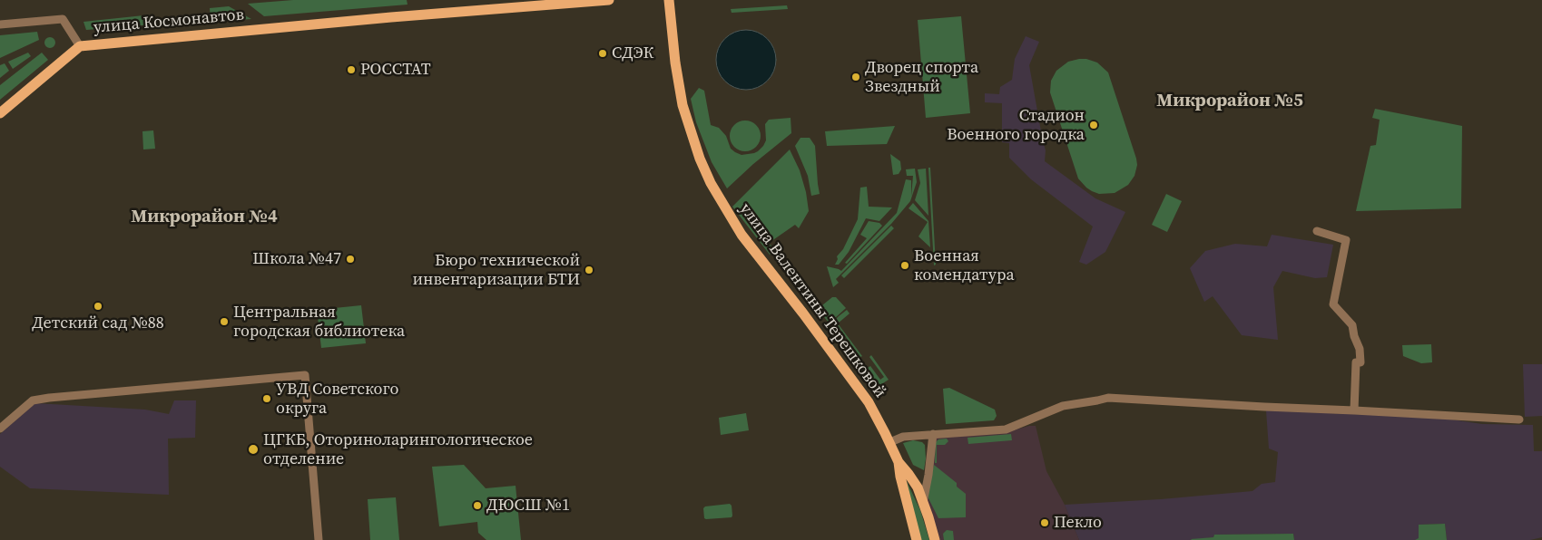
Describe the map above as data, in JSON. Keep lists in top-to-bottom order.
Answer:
{
  "streets": {
    "main road": ["улица Космонавтов", "улица Валентины Терешковой"]
  },
  "districts": ["Микрорайон №5", "Микрорайон №4"],
  "places": [
    "СДЭК",
    "РОССТАТ",
    "Дворец спорта Звездный",
    "Стадион Военного городка",
    "Школа №47",
    "Военная комендатура",
    "Бюро технической инвентаризации БТИ",
    "Детский сад №88",
    "Центральная городская библиотека",
    "УВД Советского округа",
    "ЦГКБ, Оториноларингологическое отделение",
    "ДЮСШ №1",
    "Пекло"
  ]
}
